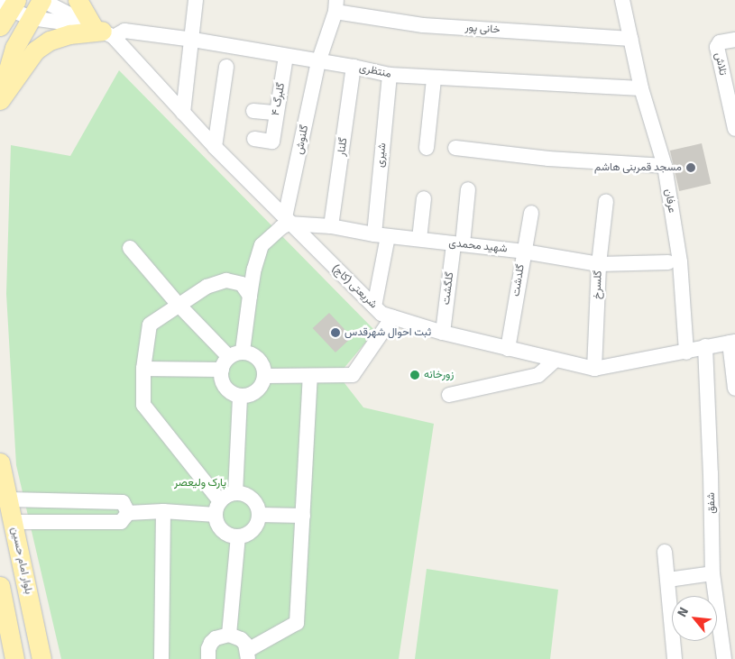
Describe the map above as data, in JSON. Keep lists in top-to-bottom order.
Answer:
{
  "streets": {
    "main road": ["بلوار امام حسین"],
    "street": [
      "خانی پور",
      "تلاش",
      "منتظری",
      "گلبرگ ۴",
      "گلنوش",
      "گلنار",
      "شیری",
      "عرفان",
      "شهید محمدی",
      "گلدشت",
      "گلسرخ",
      "شریعتی (کاج)",
      "گلگشت",
      "شفق"
    ]
  },
  "crossings": [
    ["خانی پور", "گلنوش"],
    ["خانی پور", "عرفان"],
    ["منتظری", "گلبرگ ۴"],
    ["منتظری", "گلنوش"],
    ["منتظری", "گلنار"],
    ["منتظری", "شیری"],
    ["منتظری", "عرفان"],
    ["منتظری", "شریعتی (کاج)"],
    ["گلنوش", "شهید محمدی"],
    ["گلنوش", "شریعتی (کاج)"],
    ["گلنار", "شهید محمدی"],
    ["شیری", "شهید محمدی"],
    ["شیری", "شریعتی (کاج)"],
    ["عرفان", "شریعتی (کاج)"],
    ["شهید محمدی", "گلدشت"],
    ["شهید محمدی", "گلسرخ"],
    ["شهید محمدی", "شریعتی (کاج)"],
    ["شهید محمدی", "گلگشت"],
    ["گلدشت", "شریعتی (کاج)"],
    ["گلسرخ", "شریعتی (کاج)"],
    ["شریعتی (کاج)", "گلگشت"],
    ["شریعتی (کاج)", "شفق"]
  ],
  "parks": ["پارک ولیعصر"],
  "places": ["مسجد قمربنی هاشم", "ثبت احوال شهرقدس", "زورخانه"],
  "north": "top left"
}
